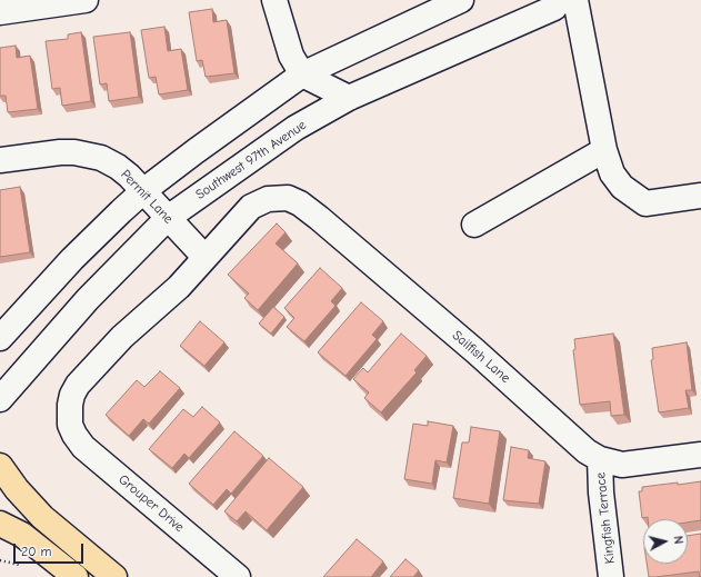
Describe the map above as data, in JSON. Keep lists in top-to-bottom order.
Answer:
{
  "streets": {
    "street": [
      "Southwest 97th Avenue",
      "Permit Lane",
      "Sailfish Lane",
      "Grouper Drive",
      "Kingfish Terrace"
    ]
  },
  "crossings": [
    ["Southwest 97th Avenue", "Permit Lane"],
    ["Permit Lane", "Sailfish Lane"],
    ["Permit Lane", "Grouper Drive"],
    ["Sailfish Lane", "Grouper Drive"],
    ["Sailfish Lane", "Kingfish Terrace"]
  ],
  "scale_bar": "20 m",
  "north": "right"
}
